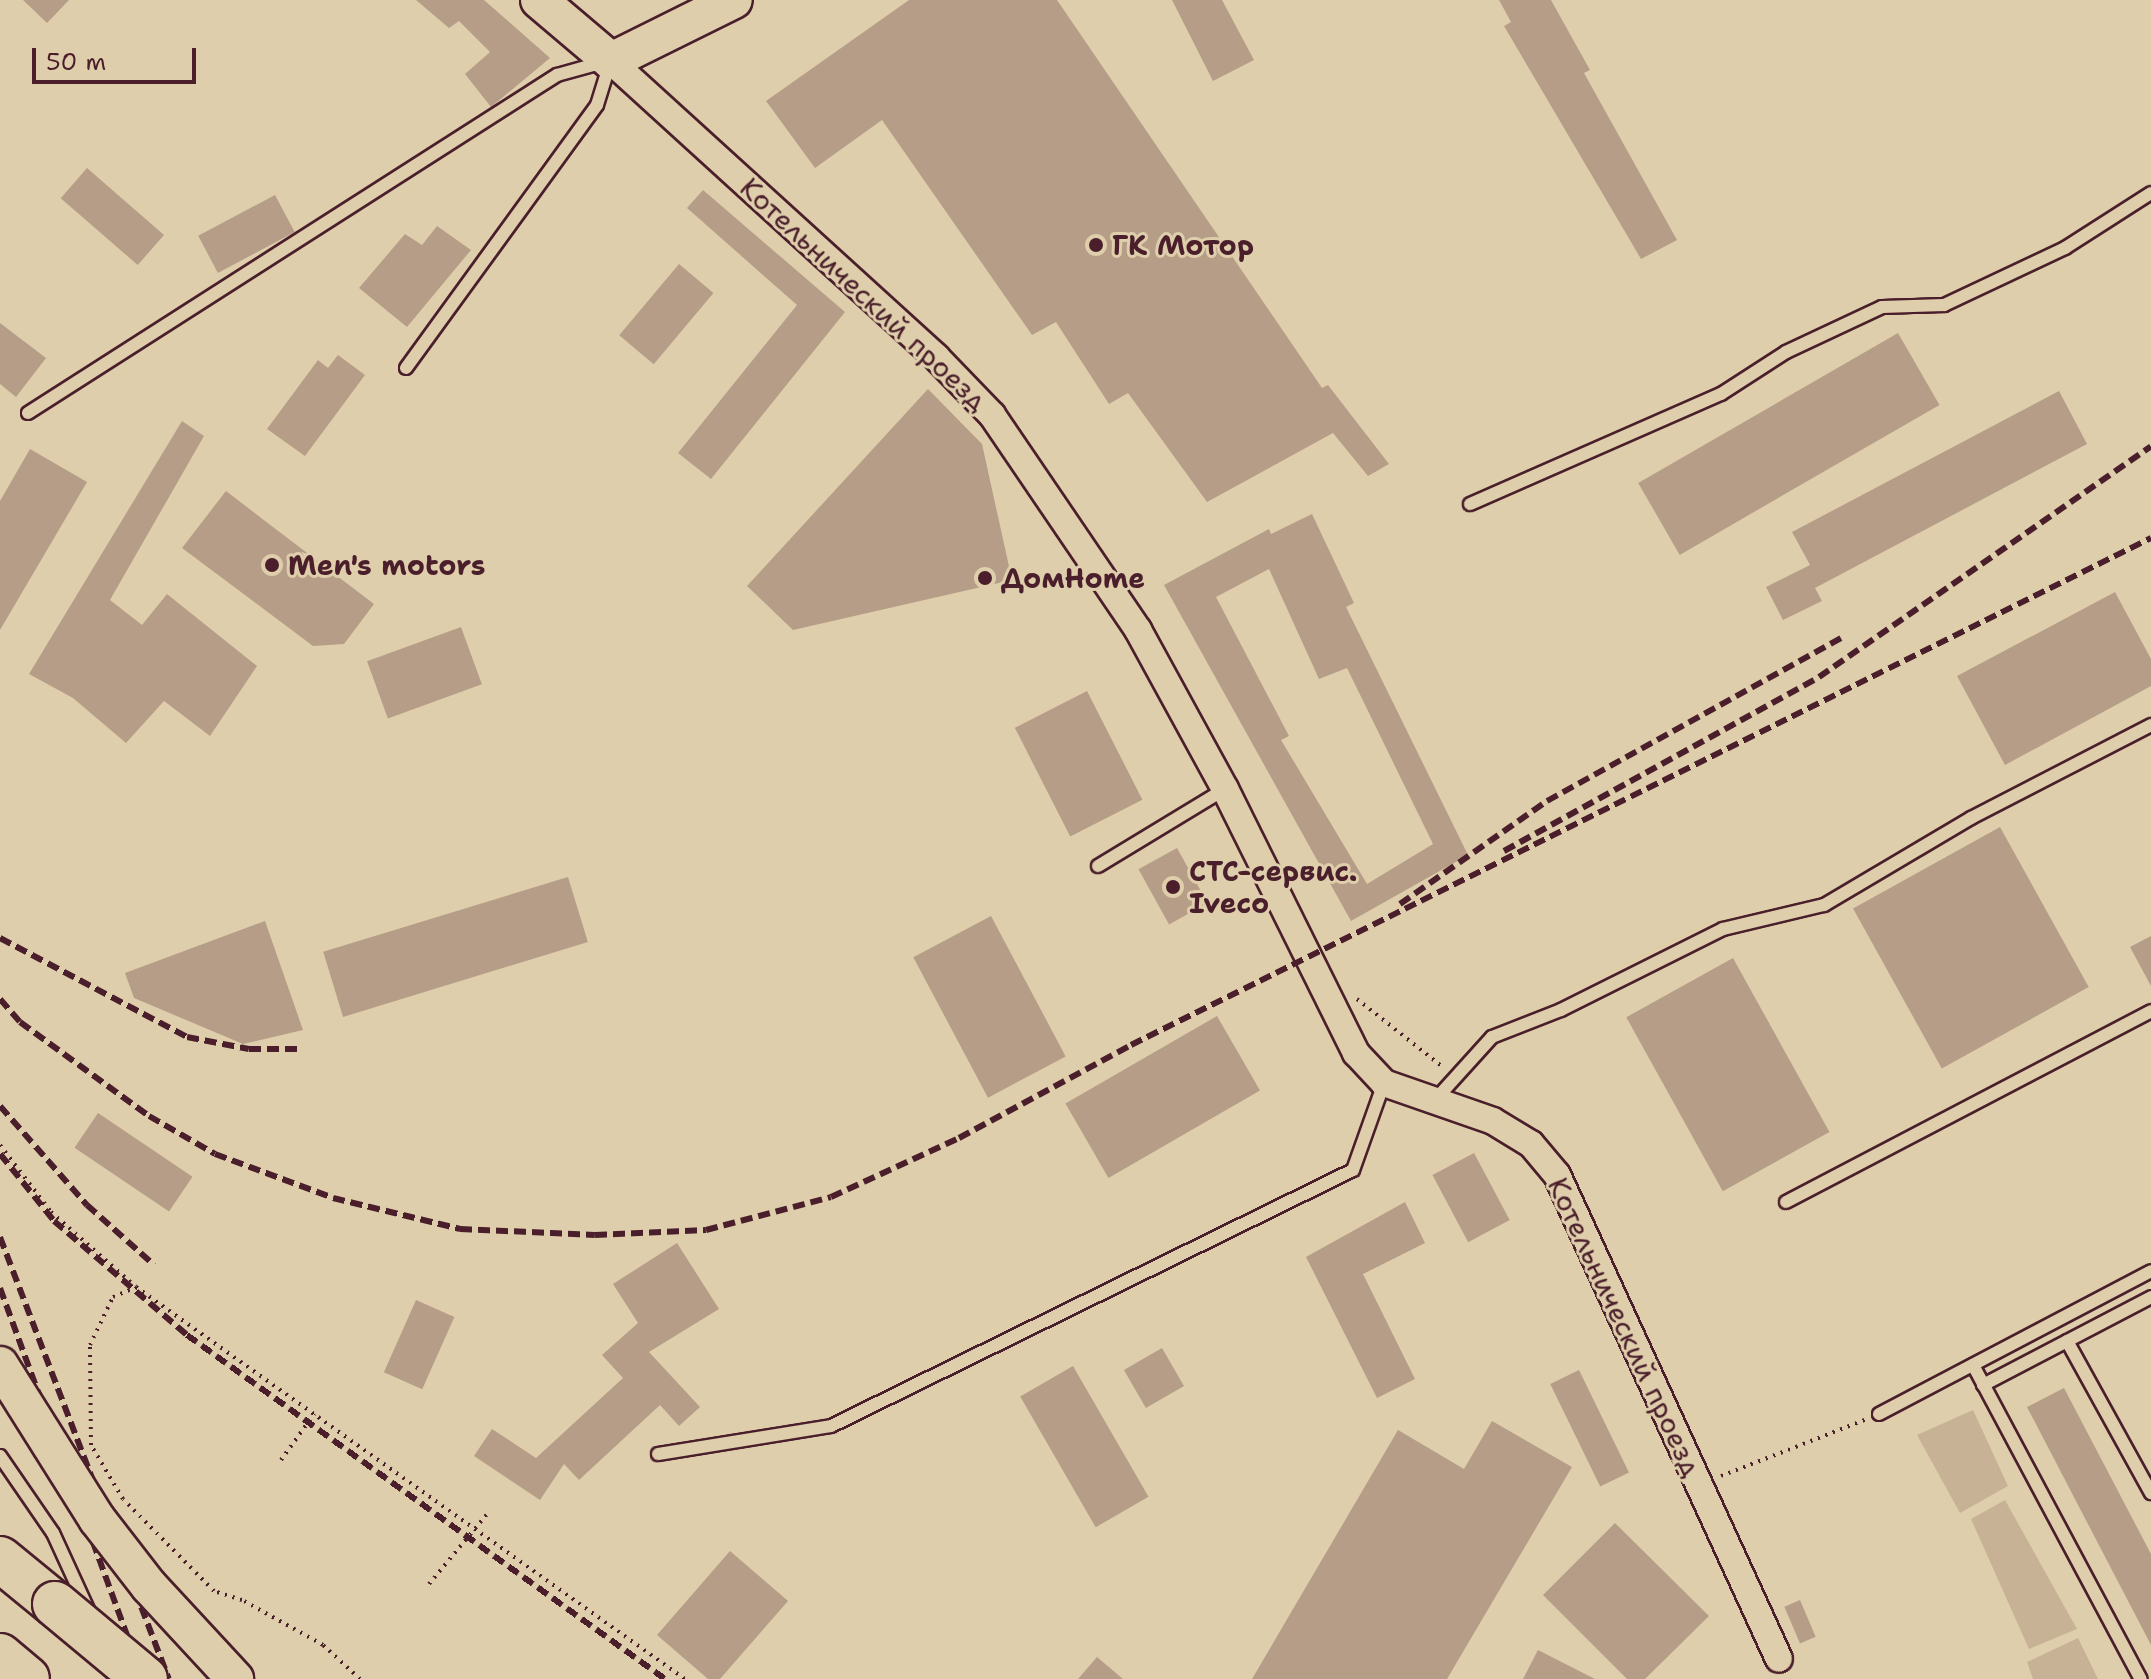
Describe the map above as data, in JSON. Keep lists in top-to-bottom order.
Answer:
{
  "streets": {
    "main road": ["Котельнический проезд"]
  },
  "places": [
    "ГК Мотор",
    "Men's motors",
    "ДомHome",
    "СТС-сервис. Iveco"
  ],
  "scale_bar": "50 m"
}
